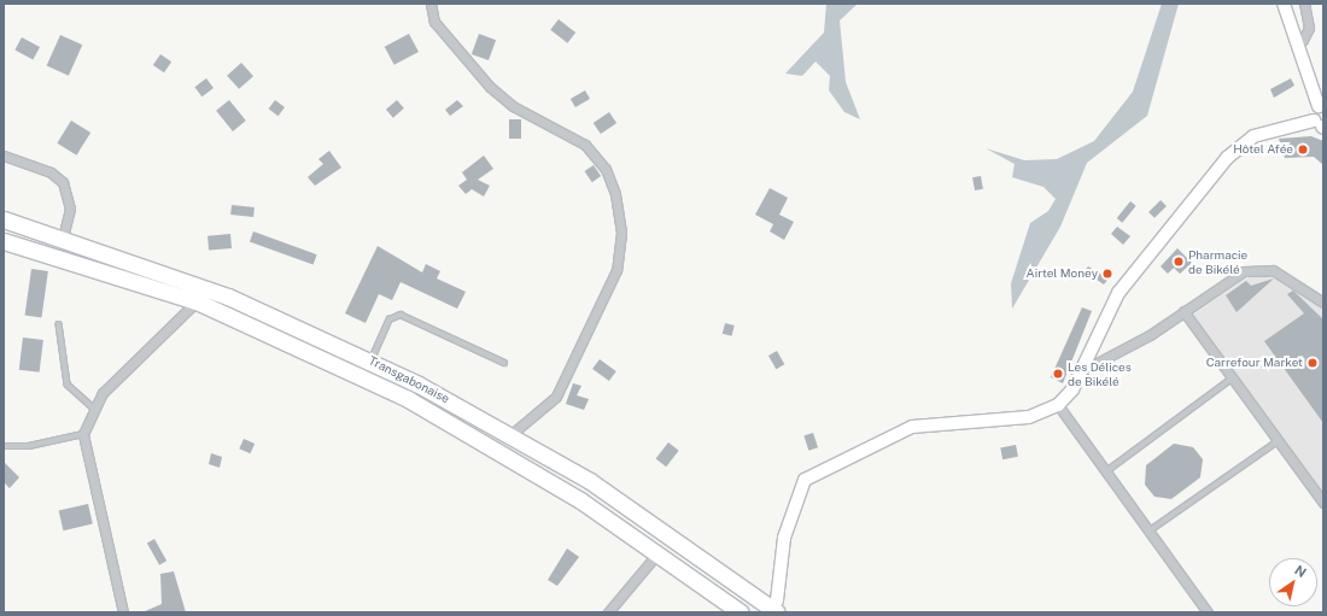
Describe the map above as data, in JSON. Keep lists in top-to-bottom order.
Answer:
{
  "streets": {
    "highway": ["Transgabonaise"]
  },
  "places": [
    "Hôtel Afée",
    "Pharmacie de Bikélé",
    "Airtel Money",
    "Carrefour Market",
    "Les Délices de Bikélé"
  ],
  "north": "top right"
}
